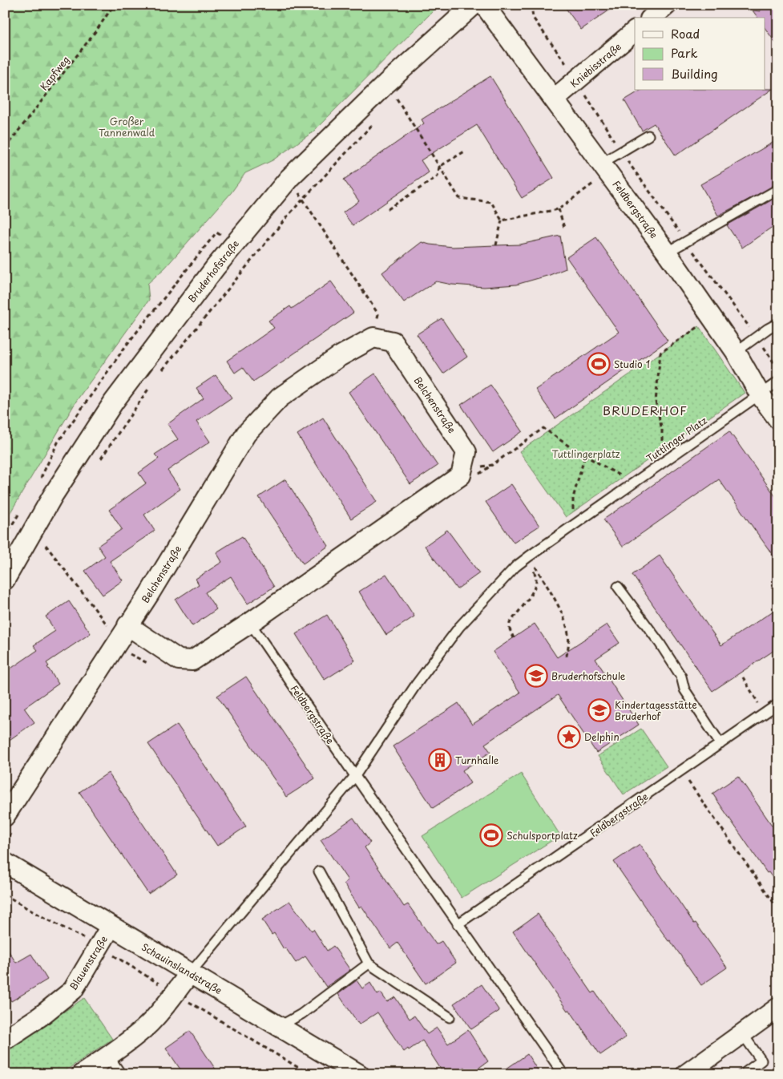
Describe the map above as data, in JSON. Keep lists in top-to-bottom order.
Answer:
{
  "streets": {
    "street": [
      "Kniebisstraße",
      "Feldbergstraße",
      "Bruderhofstraße",
      "Belchenstraße",
      "Blauenstraße",
      "Schauinslandstraße"
    ],
    "lane": ["Tuttlinger Platz"],
    "path": ["Kapfweg"]
  },
  "crossings": [
    ["Kniebisstraße", "Feldbergstraße"],
    ["Feldbergstraße", "Tuttlinger Platz"],
    ["Tuttlinger Platz", "Schauinslandstraße"],
    ["Blauenstraße", "Schauinslandstraße"]
  ],
  "districts": ["BRUDERHOF"],
  "parks": ["Großer Tannenwald", "Tuttlingerplatz"],
  "places": {
    "sports": ["Studio 1", "Schulsportplatz"],
    "school or university": ["Bruderhofschule", "Kindertagesstätte Bruderhof"],
    "place": ["Delphin"],
    "building": ["Turnhalle"]
  },
  "legend": ["Road", "Park", "Building"]
}
